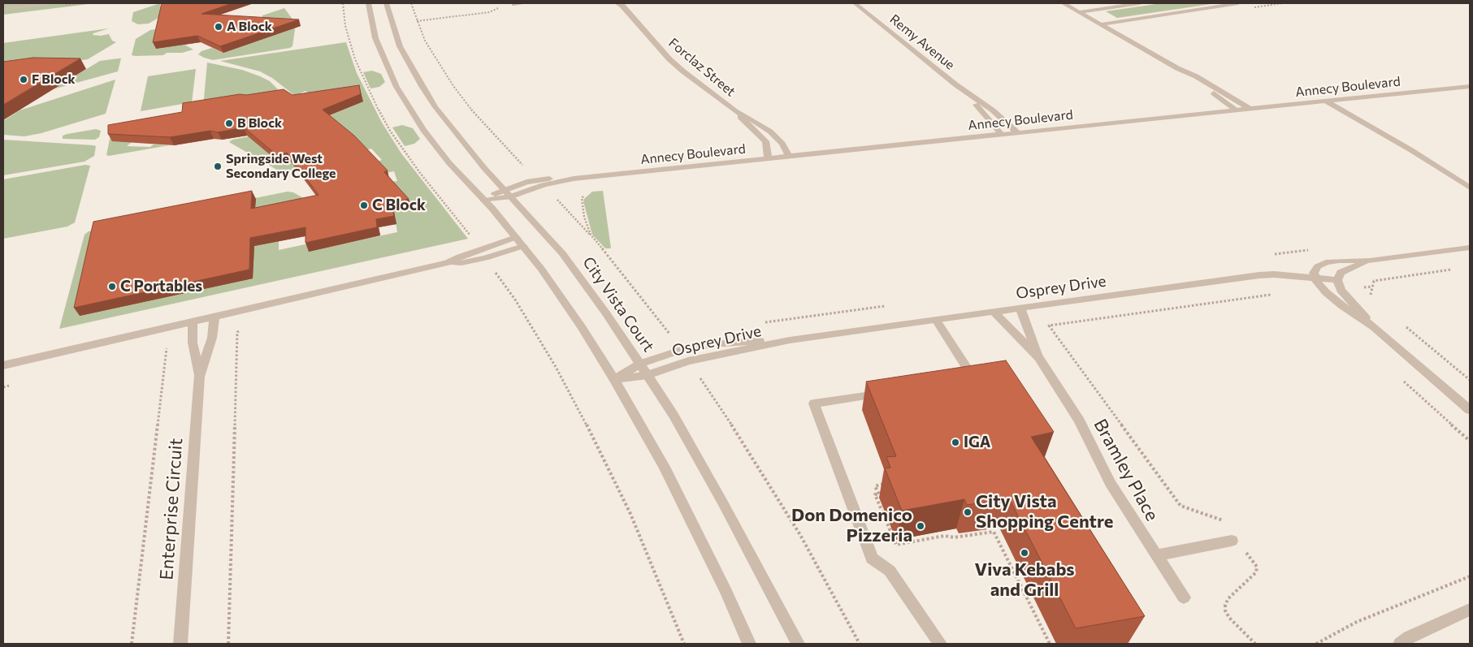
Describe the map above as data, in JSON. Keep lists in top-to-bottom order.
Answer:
{
  "streets": {
    "street": [
      "Remy Avenue",
      "Forclaz Street",
      "Annecy Boulevard",
      "Osprey Drive",
      "City Vista Court",
      "Bramley Place",
      "Enterprise Circuit"
    ]
  },
  "crossings": [
    ["Remy Avenue", "Annecy Boulevard"],
    ["Forclaz Street", "Annecy Boulevard"],
    ["Annecy Boulevard", "City Vista Court"],
    ["Osprey Drive", "City Vista Court"],
    ["Osprey Drive", "Bramley Place"]
  ],
  "places": [
    "A Block",
    "F Block",
    "B Block",
    "Springside West Secondary College",
    "C Block",
    "C Portables",
    "IGA",
    "City Vista Shopping Centre",
    "Don Domenico Pizzeria",
    "Viva Kebabs and Grill"
  ]
}
